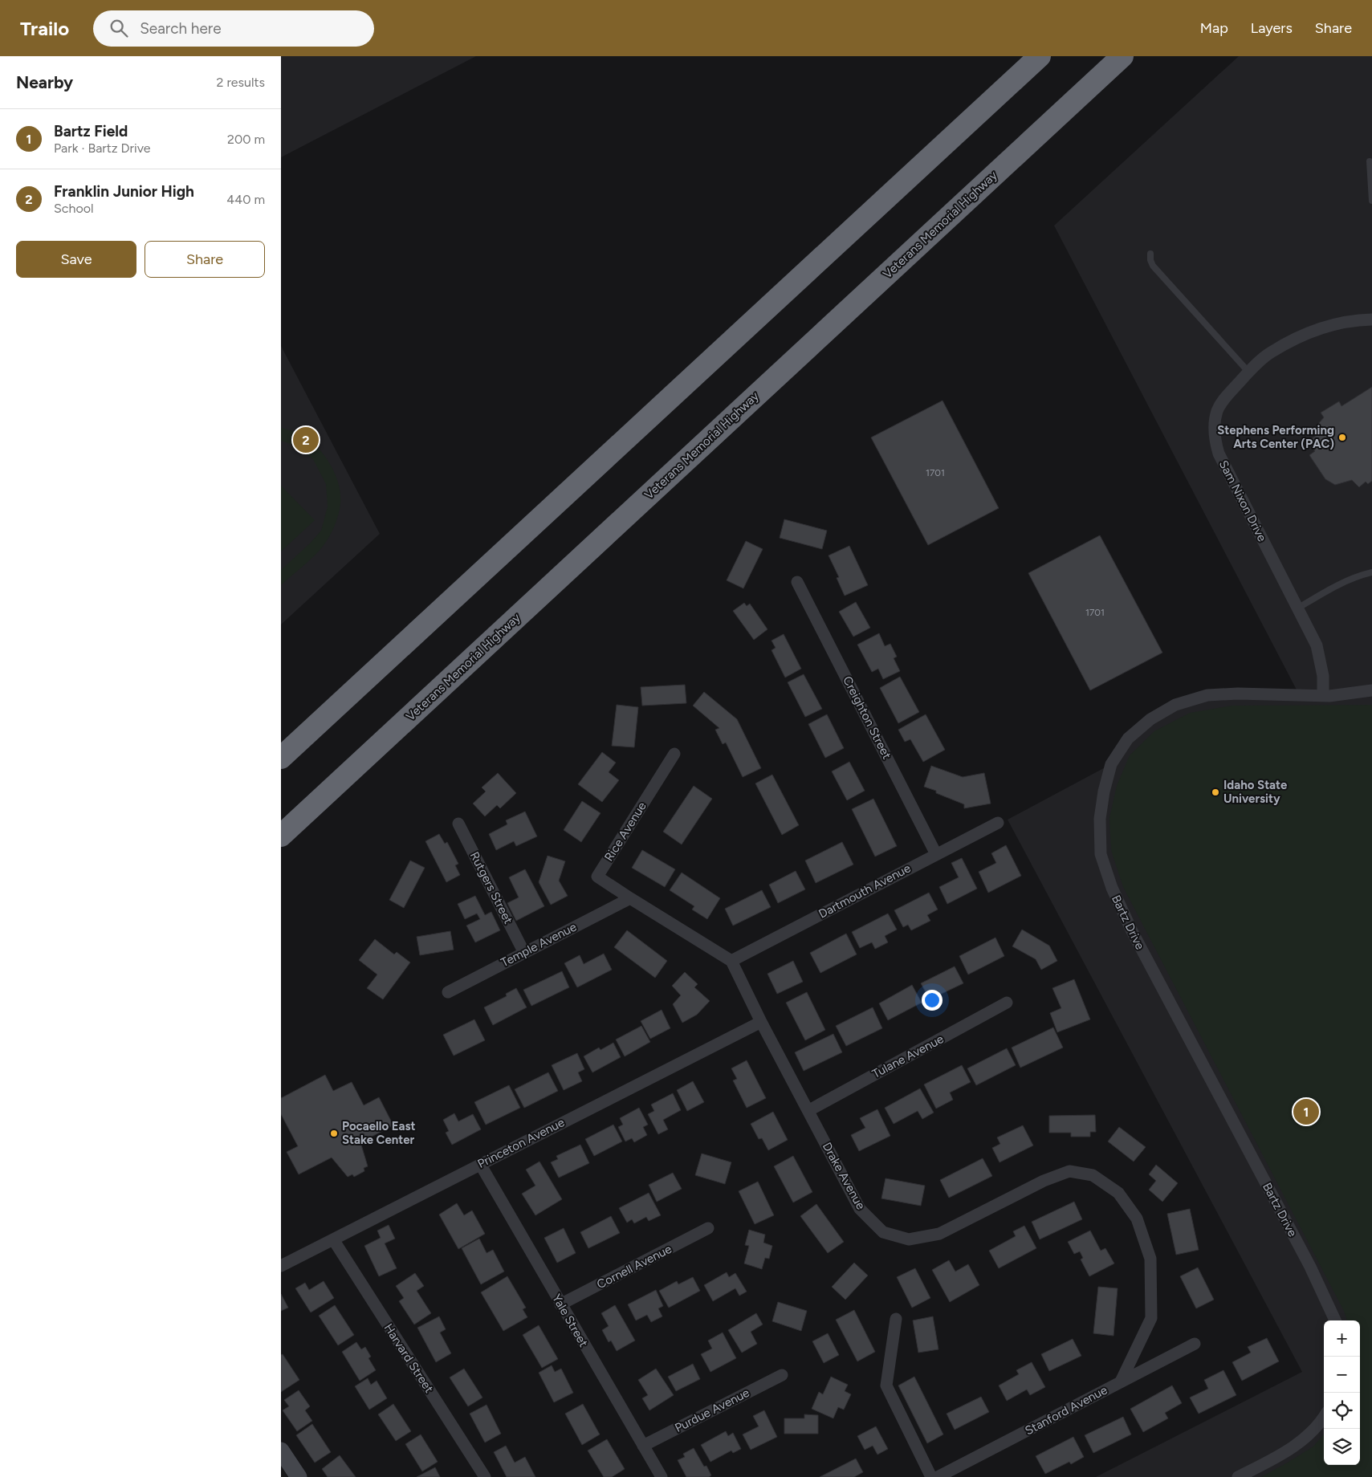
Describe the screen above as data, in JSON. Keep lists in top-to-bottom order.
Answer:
{
  "streets": {
    "highway": ["Veterans Memorial Highway"],
    "street": [
      "Sam Nixon Drive",
      "Creighton Street",
      "Rice Avenue",
      "Rutgers Street",
      "Dartmouth Avenue",
      "Bartz Drive",
      "Temple Avenue",
      "Tulane Avenue",
      "Princeton Avenue",
      "Drake Avenue",
      "Cornell Avenue",
      "Yale Street",
      "Harvard Street",
      "Purdue Avenue",
      "Stanford Avenue"
    ]
  },
  "crossings": [
    ["Sam Nixon Drive", "Bartz Drive"],
    ["Creighton Street", "Dartmouth Avenue"],
    ["Rice Avenue", "Temple Avenue"],
    ["Rutgers Street", "Temple Avenue"],
    ["Dartmouth Avenue", "Drake Avenue"],
    ["Tulane Avenue", "Drake Avenue"],
    ["Princeton Avenue", "Drake Avenue"],
    ["Princeton Avenue", "Yale Street"],
    ["Princeton Avenue", "Harvard Street"],
    ["Drake Avenue", "Stanford Avenue"],
    ["Cornell Avenue", "Yale Street"],
    ["Yale Street", "Purdue Avenue"]
  ],
  "places": ["Stephens Performing Arts Center (PAC)", "Idaho State University", "Pocaello East Stake Center"],
  "house_numbers": ["1701", "1701"],
  "page": {
    "header": "Trailo",
    "search": "Search here",
    "nav": ["Map", "Layers", "Share"],
    "heading": ["Nearby", "2 results"],
    "list": [
      {
        "mark": "1",
        "name": "Bartz Field",
        "note": "Park · Bartz Drive",
        "value": "200 m"
      },
      {
        "mark": "2",
        "name": "Franklin Junior High",
        "note": "School",
        "value": "440 m"
      }
    ],
    "buttons": ["Save", "Share"],
    "pins": ["2", "1"],
    "map_buttons": ["+", "−"]
  }
}
